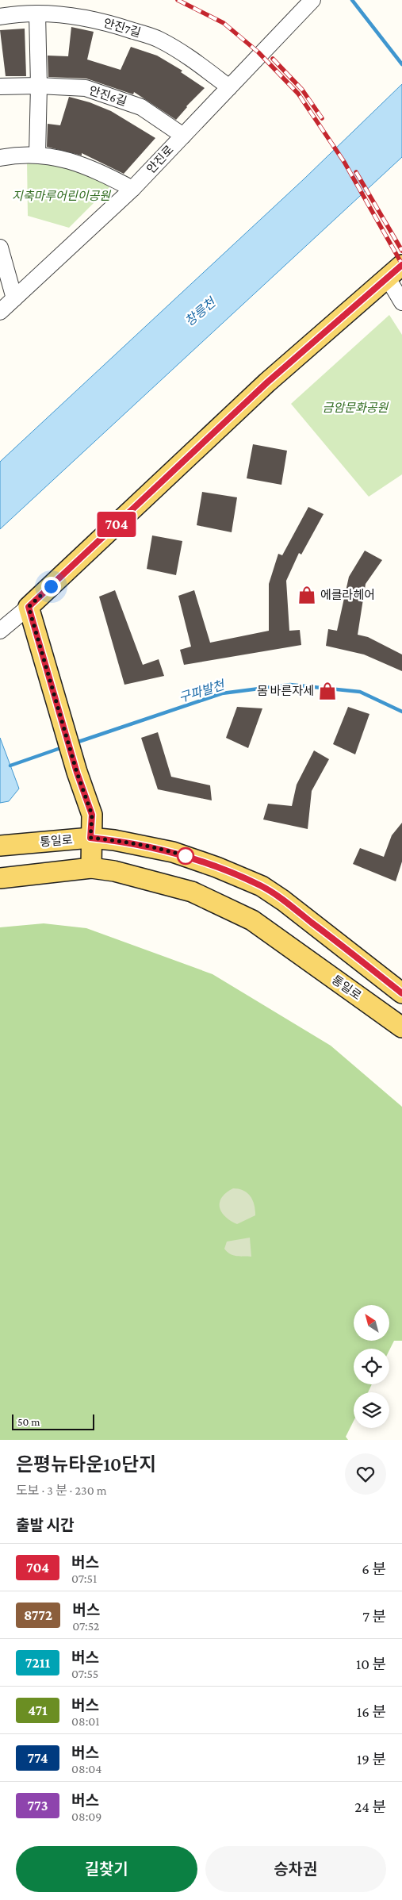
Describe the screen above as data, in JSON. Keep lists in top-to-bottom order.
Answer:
{
  "streets": {
    "main road": ["통일로"],
    "street": ["안진7길", "안진6길", "안진로"]
  },
  "crossings": [
    ["안진7길", "안진로"],
    ["안진6길", "안진로"]
  ],
  "water": ["창릉천", "구파발천"],
  "parks": ["지축마루어린이공원", "금암문화공원"],
  "places": {
    "shop": ["에클라헤어", "몸 바른자세"]
  },
  "lines": ["bus line 704"],
  "scale_bar": "50 m",
  "north": "top left",
  "page": {
    "on_map": "704",
    "scale": "50 m",
    "heading": [
      ["은평뉴타운10단지", "도보 · 3 분 · 230 m"],
      "출발 시간"
    ],
    "list": [
      {
        "mark": "704",
        "name": "버스",
        "note": "07:51",
        "value": "6 분"
      },
      {
        "mark": "8772",
        "name": "버스",
        "note": "07:52",
        "value": "7 분"
      },
      {
        "mark": "7211",
        "name": "버스",
        "note": "07:55",
        "value": "10 분"
      },
      {
        "mark": "471",
        "name": "버스",
        "note": "08:01",
        "value": "16 분"
      },
      {
        "mark": "774",
        "name": "버스",
        "note": "08:04",
        "value": "19 분"
      },
      {
        "mark": "773",
        "name": "버스",
        "note": "08:09",
        "value": "24 분"
      }
    ],
    "buttons": ["길찾기", "승차권"]
  }
}
